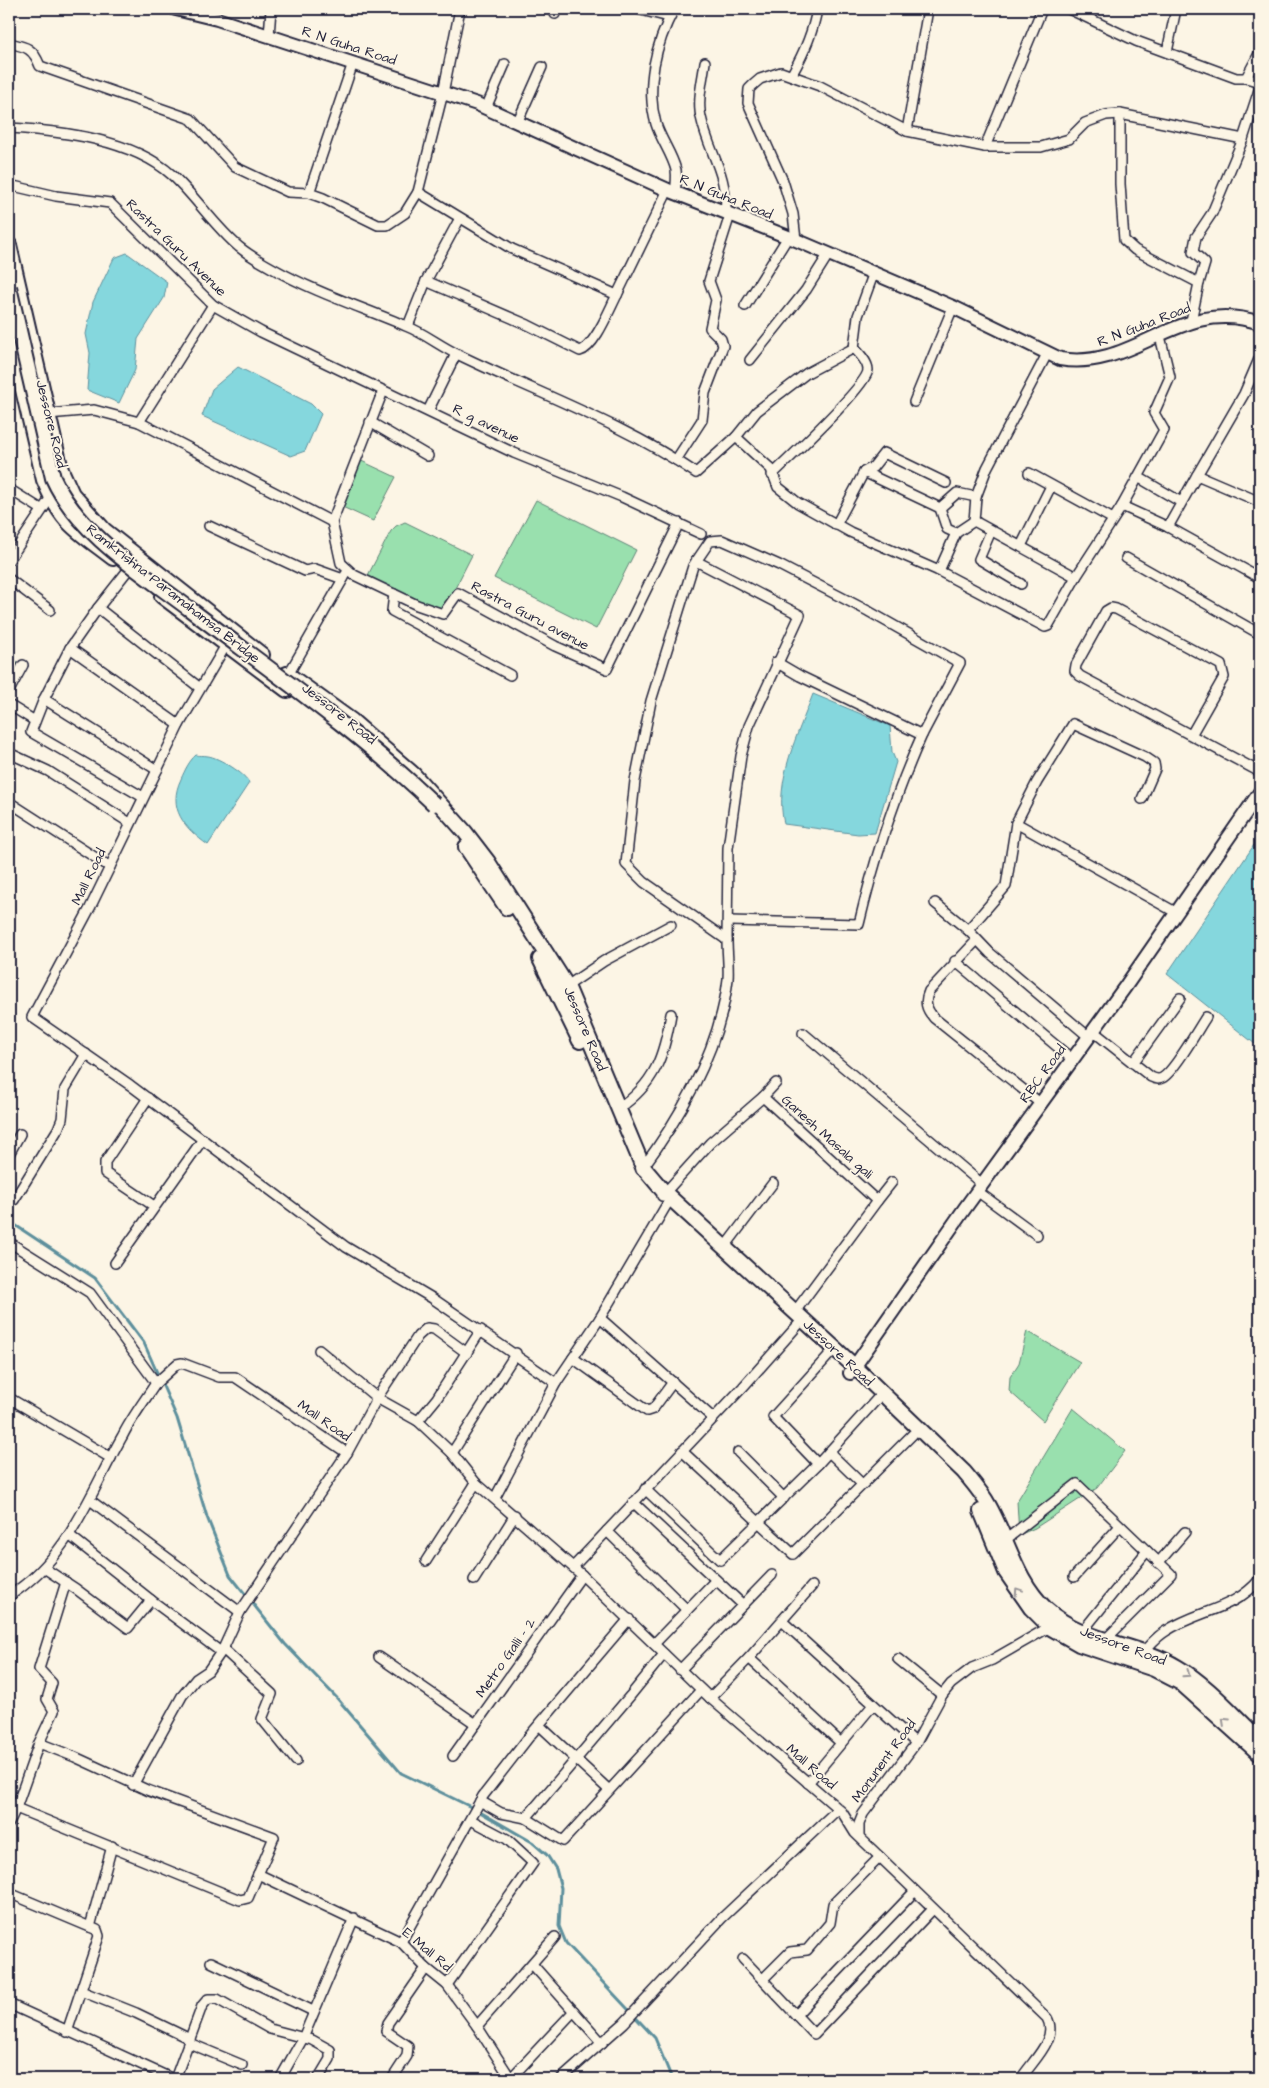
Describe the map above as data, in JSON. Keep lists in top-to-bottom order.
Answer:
{
  "streets": {
    "main road": ["Jessore Road", "Ramkrishna Paramahamsa Bridge"],
    "street": [
      "R N Guha Road",
      "Rastra Guru Avenue",
      "R g avenue",
      "Rastra Guru avenue",
      "Mall Road",
      "RBC Road",
      "Ganesh Masala gali",
      "Metro Galli - 2",
      "Monunent Road",
      "E Mall Rd"
    ]
  },
  "crossings": [
    ["Rastra Guru Avenue", "R g avenue"],
    ["Rastra Guru Avenue", "Rastra Guru avenue"],
    ["Jessore Road", "Ramkrishna Paramahamsa Bridge"],
    ["Jessore Road", "Mall Road"],
    ["Jessore Road", "RBC Road"],
    ["Jessore Road", "Ganesh Masala gali"],
    ["Jessore Road", "Monunent Road"],
    ["R g avenue", "Rastra Guru avenue"],
    ["Mall Road", "Metro Galli - 2"],
    ["Mall Road", "Monunent Road"]
  ]
}
